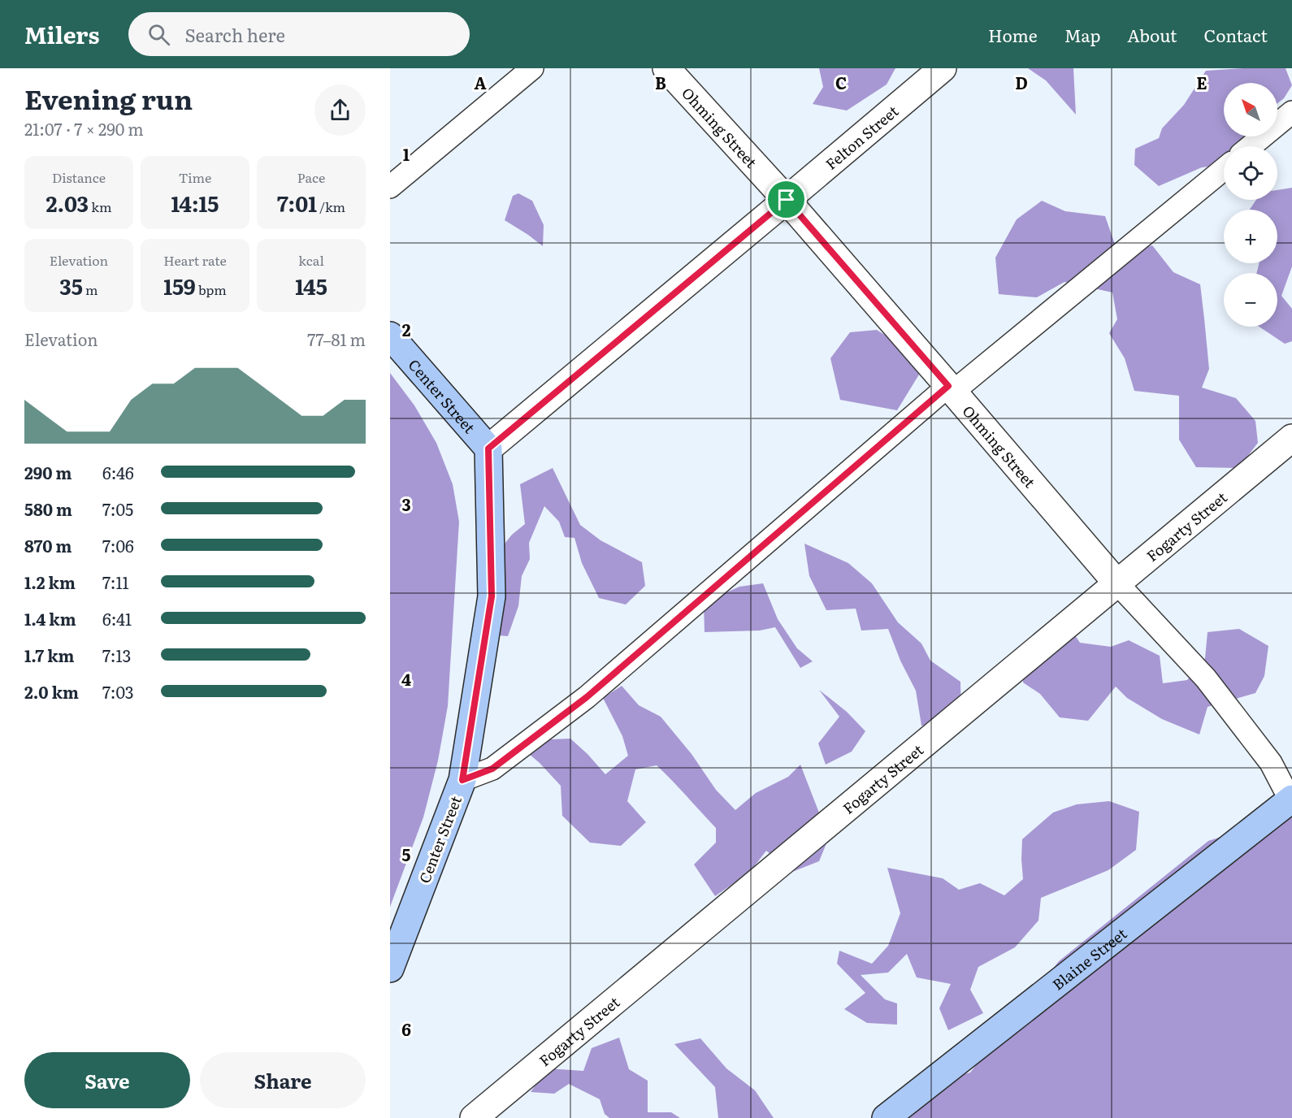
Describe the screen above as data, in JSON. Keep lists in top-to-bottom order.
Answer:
{
  "streets": {
    "street": [
      "Ohming Street",
      "Felton Street",
      "Center Street",
      "Fogarty Street",
      "Blaine Street"
    ]
  },
  "crossings": [
    ["Ohming Street", "Felton Street"],
    ["Ohming Street", "Fogarty Street"],
    ["Felton Street", "Center Street"]
  ],
  "north": "top left",
  "page": {
    "header": "Milers",
    "search": "Search here",
    "nav": [
      "Home",
      "Map",
      "About",
      "Contact"
    ],
    "heading": ["Evening run", "21:07 · 7 × 290 m"],
    "map_buttons": ["+", "−"],
    "stats": [
      ["Distance", "2.03 km"],
      ["Time", "14:15"],
      ["Pace", "7:01 /km"],
      ["Elevation", "35 m"],
      ["Heart rate", "159 bpm"],
      ["kcal", "145"]
    ],
    "chart": ["Elevation", "77–81 m"],
    "list": [
      {
        "name": "290 m",
        "note": "6:46"
      },
      {
        "name": "580 m",
        "note": "7:05"
      },
      {
        "name": "870 m",
        "note": "7:06"
      },
      {
        "name": "1.2 km",
        "note": "7:11"
      },
      {
        "name": "1.4 km",
        "note": "6:41"
      },
      {
        "name": "1.7 km",
        "note": "7:13"
      },
      {
        "name": "2.0 km",
        "note": "7:03"
      }
    ],
    "buttons": ["Save", "Share"]
  },
  "grid": {
    "columns": [
      "A",
      "B",
      "C",
      "D",
      "E"
    ],
    "rows": [
      "1",
      "2",
      "3",
      "4",
      "5",
      "6"
    ]
  }
}
